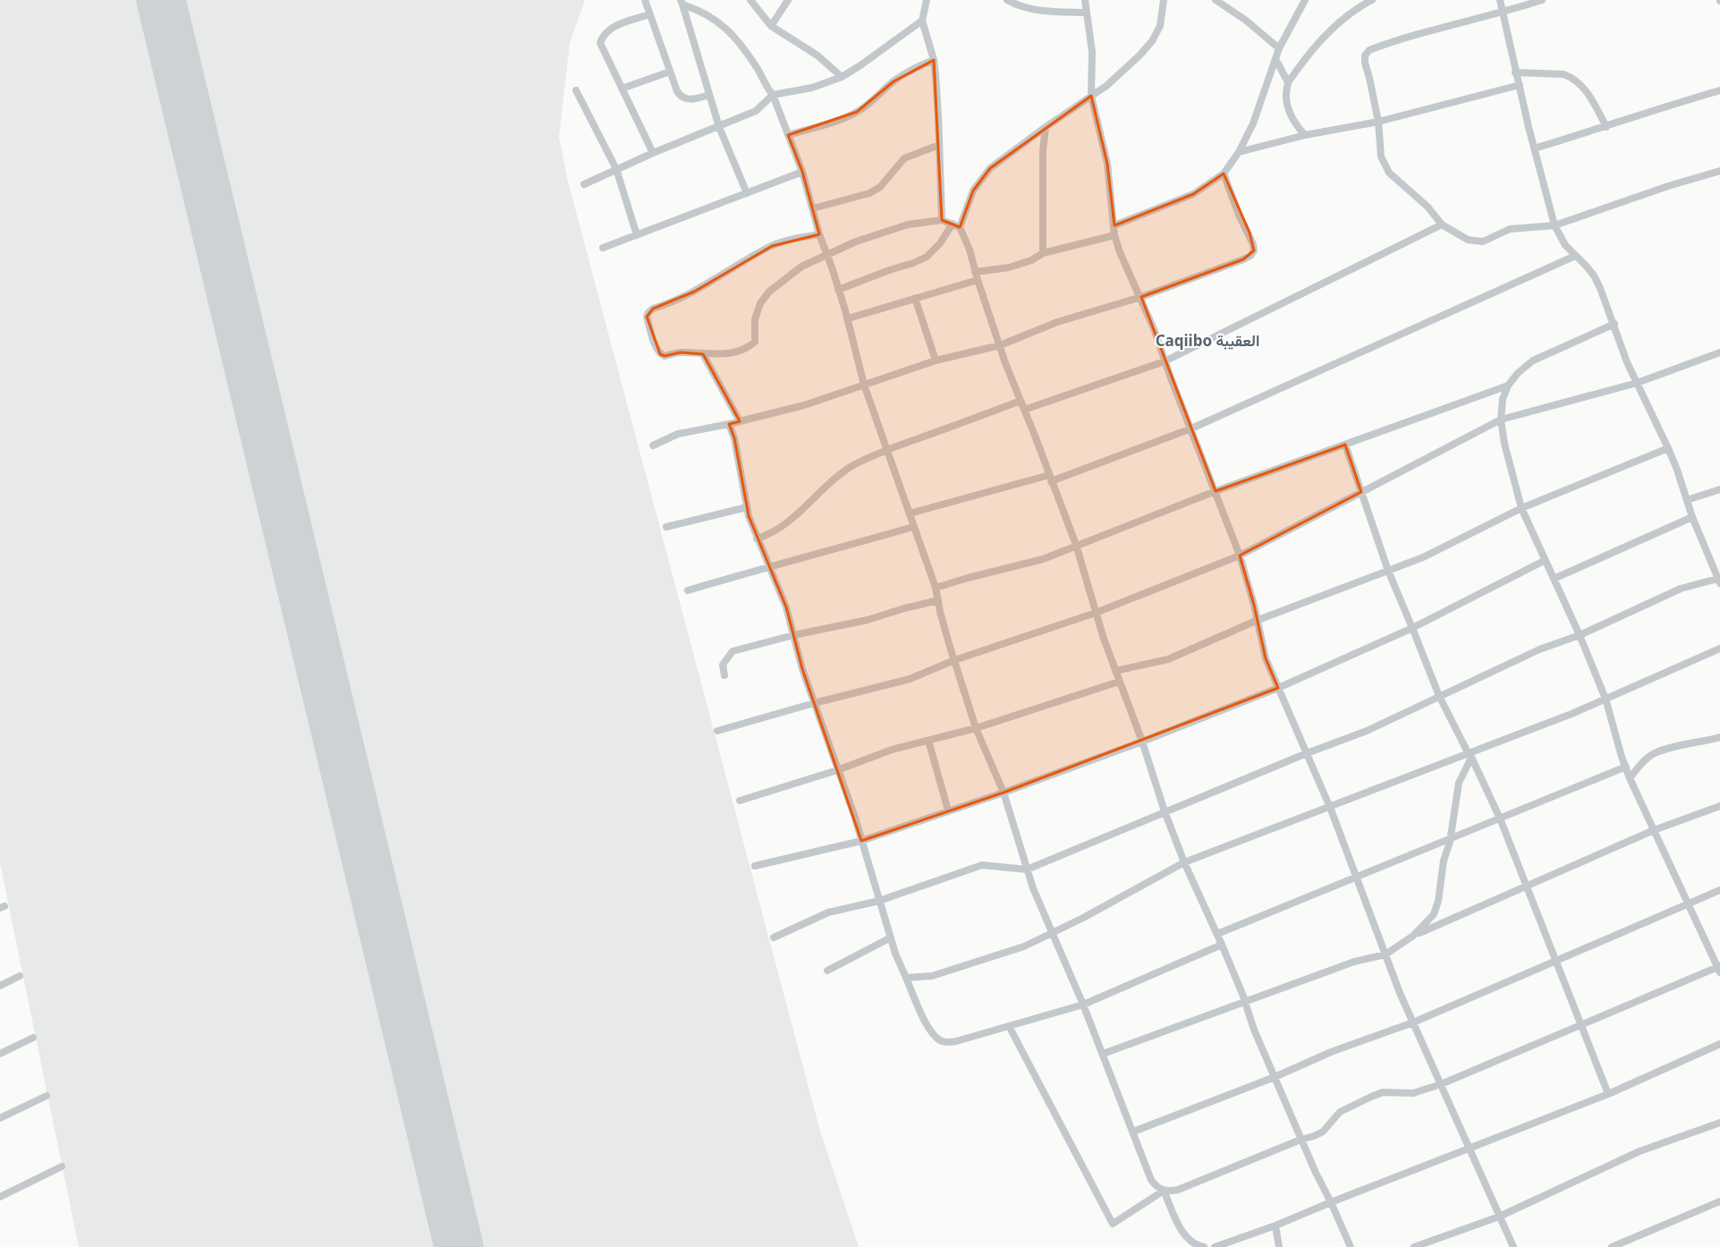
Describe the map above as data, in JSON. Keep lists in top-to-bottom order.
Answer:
{
  "districts": ["Caqiibo العقيبة"]
}
